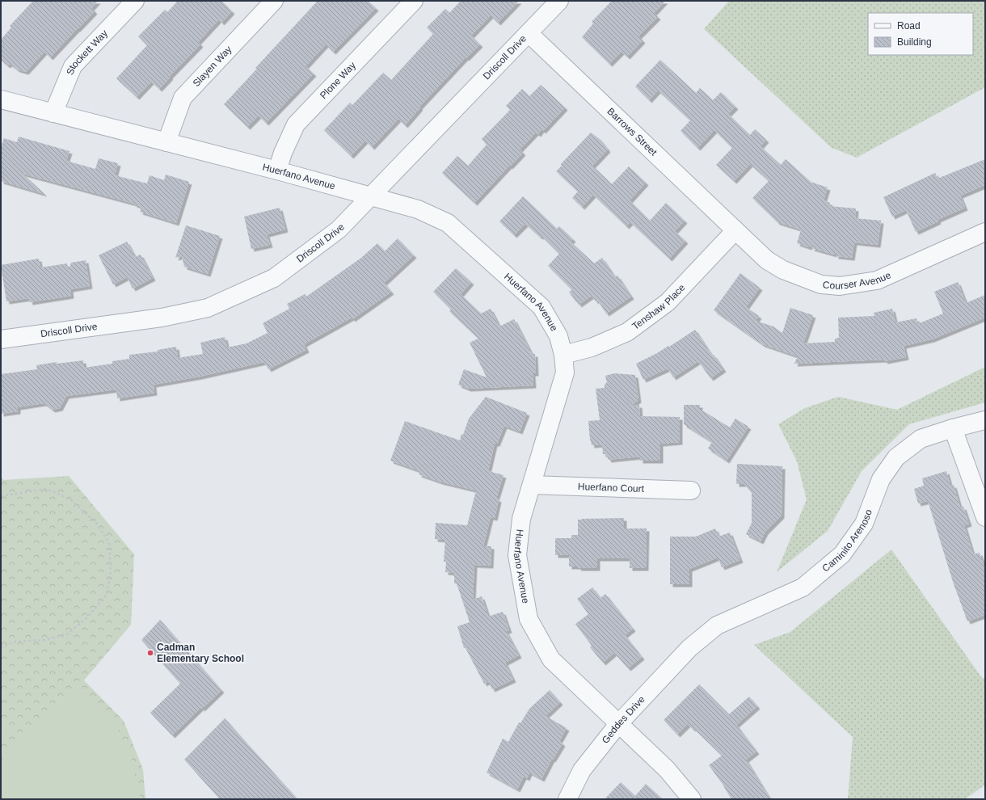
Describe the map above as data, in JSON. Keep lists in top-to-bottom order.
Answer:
{
  "streets": {
    "street": [
      "Stockett Way",
      "Driscoll Drive",
      "Slayen Way",
      "Plone Way",
      "Barrows Street",
      "Huerfano Avenue",
      "Courser Avenue",
      "Tenshaw Place",
      "Huerfano Court",
      "Caminito Arenoso",
      "Geddes Drive"
    ]
  },
  "crossings": [
    ["Stockett Way", "Huerfano Avenue"],
    ["Driscoll Drive", "Barrows Street"],
    ["Driscoll Drive", "Huerfano Avenue"],
    ["Slayen Way", "Huerfano Avenue"],
    ["Plone Way", "Huerfano Avenue"],
    ["Barrows Street", "Courser Avenue"],
    ["Barrows Street", "Tenshaw Place"],
    ["Huerfano Avenue", "Tenshaw Place"],
    ["Huerfano Avenue", "Huerfano Court"],
    ["Huerfano Avenue", "Geddes Drive"],
    ["Courser Avenue", "Tenshaw Place"],
    ["Caminito Arenoso", "Geddes Drive"]
  ],
  "places": ["Cadman Elementary School"],
  "legend": ["Road", "Building"]
}
